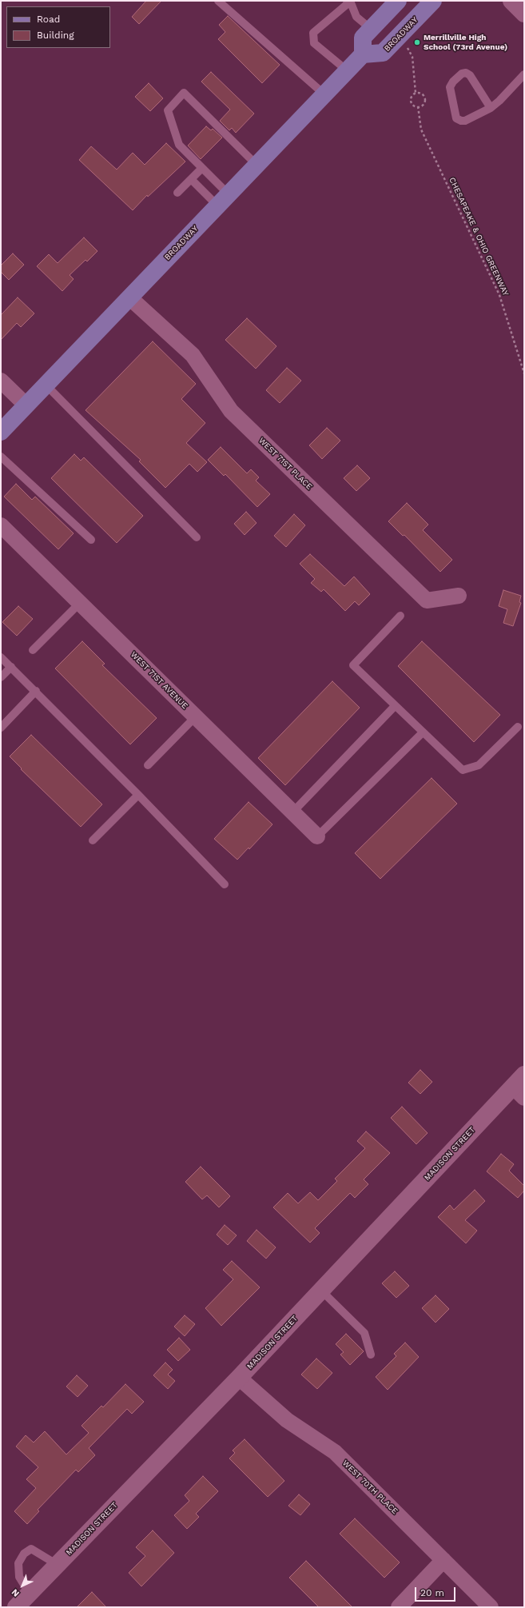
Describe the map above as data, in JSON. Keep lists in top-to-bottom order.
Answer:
{
  "streets": {
    "main road": ["BROADWAY"],
    "street": [
      "WEST 71ST PLACE",
      "WEST 71ST AVENUE",
      "MADISON STREET",
      "WEST 70TH PLACE"
    ],
    "path": ["CHESAPEAKE & OHIO GREENWAY"]
  },
  "crossings": [
    ["BROADWAY", "CHESAPEAKE & OHIO GREENWAY"],
    ["BROADWAY", "WEST 71ST PLACE"],
    ["MADISON STREET", "WEST 70TH PLACE"]
  ],
  "places": ["Merrillville High School (73rd Avenue)"],
  "legend": ["Road", "Building"],
  "scale_bar": "20 m",
  "north": "bottom left"
}
